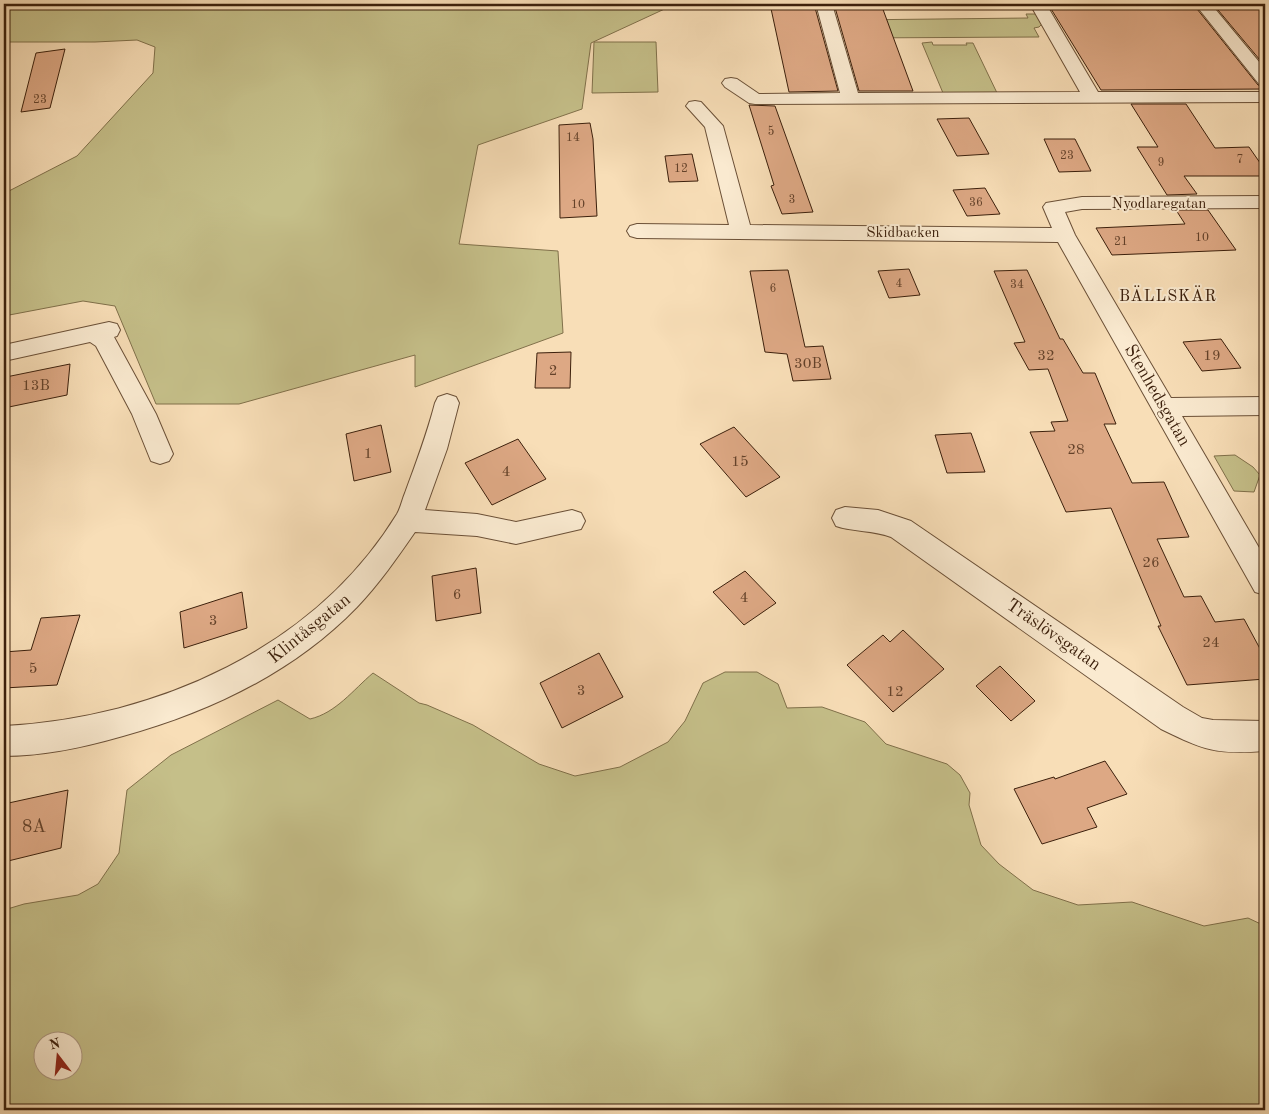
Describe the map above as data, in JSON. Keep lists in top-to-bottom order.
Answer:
{
  "streets": {
    "street": [
      "Nyodlaregatan",
      "Skidbacken",
      "Stenhedsgatan",
      "Klintåsgatan",
      "Träslövsgatan"
    ]
  },
  "crossings": [
    ["Nyodlaregatan", "Stenhedsgatan"],
    ["Skidbacken", "Stenhedsgatan"]
  ],
  "districts": ["BÄLLSKÄR"],
  "house_numbers": [
    "23",
    "5",
    "14",
    "23",
    "7",
    "9",
    "12",
    "3",
    "36",
    "10",
    "10",
    "21",
    "4",
    "34",
    "6",
    "32",
    "19",
    "30B",
    "2",
    "13B",
    "28",
    "1",
    "15",
    "4",
    "26",
    "6",
    "4",
    "3",
    "24",
    "5",
    "3",
    "12",
    "8A"
  ],
  "north": "top"
}
